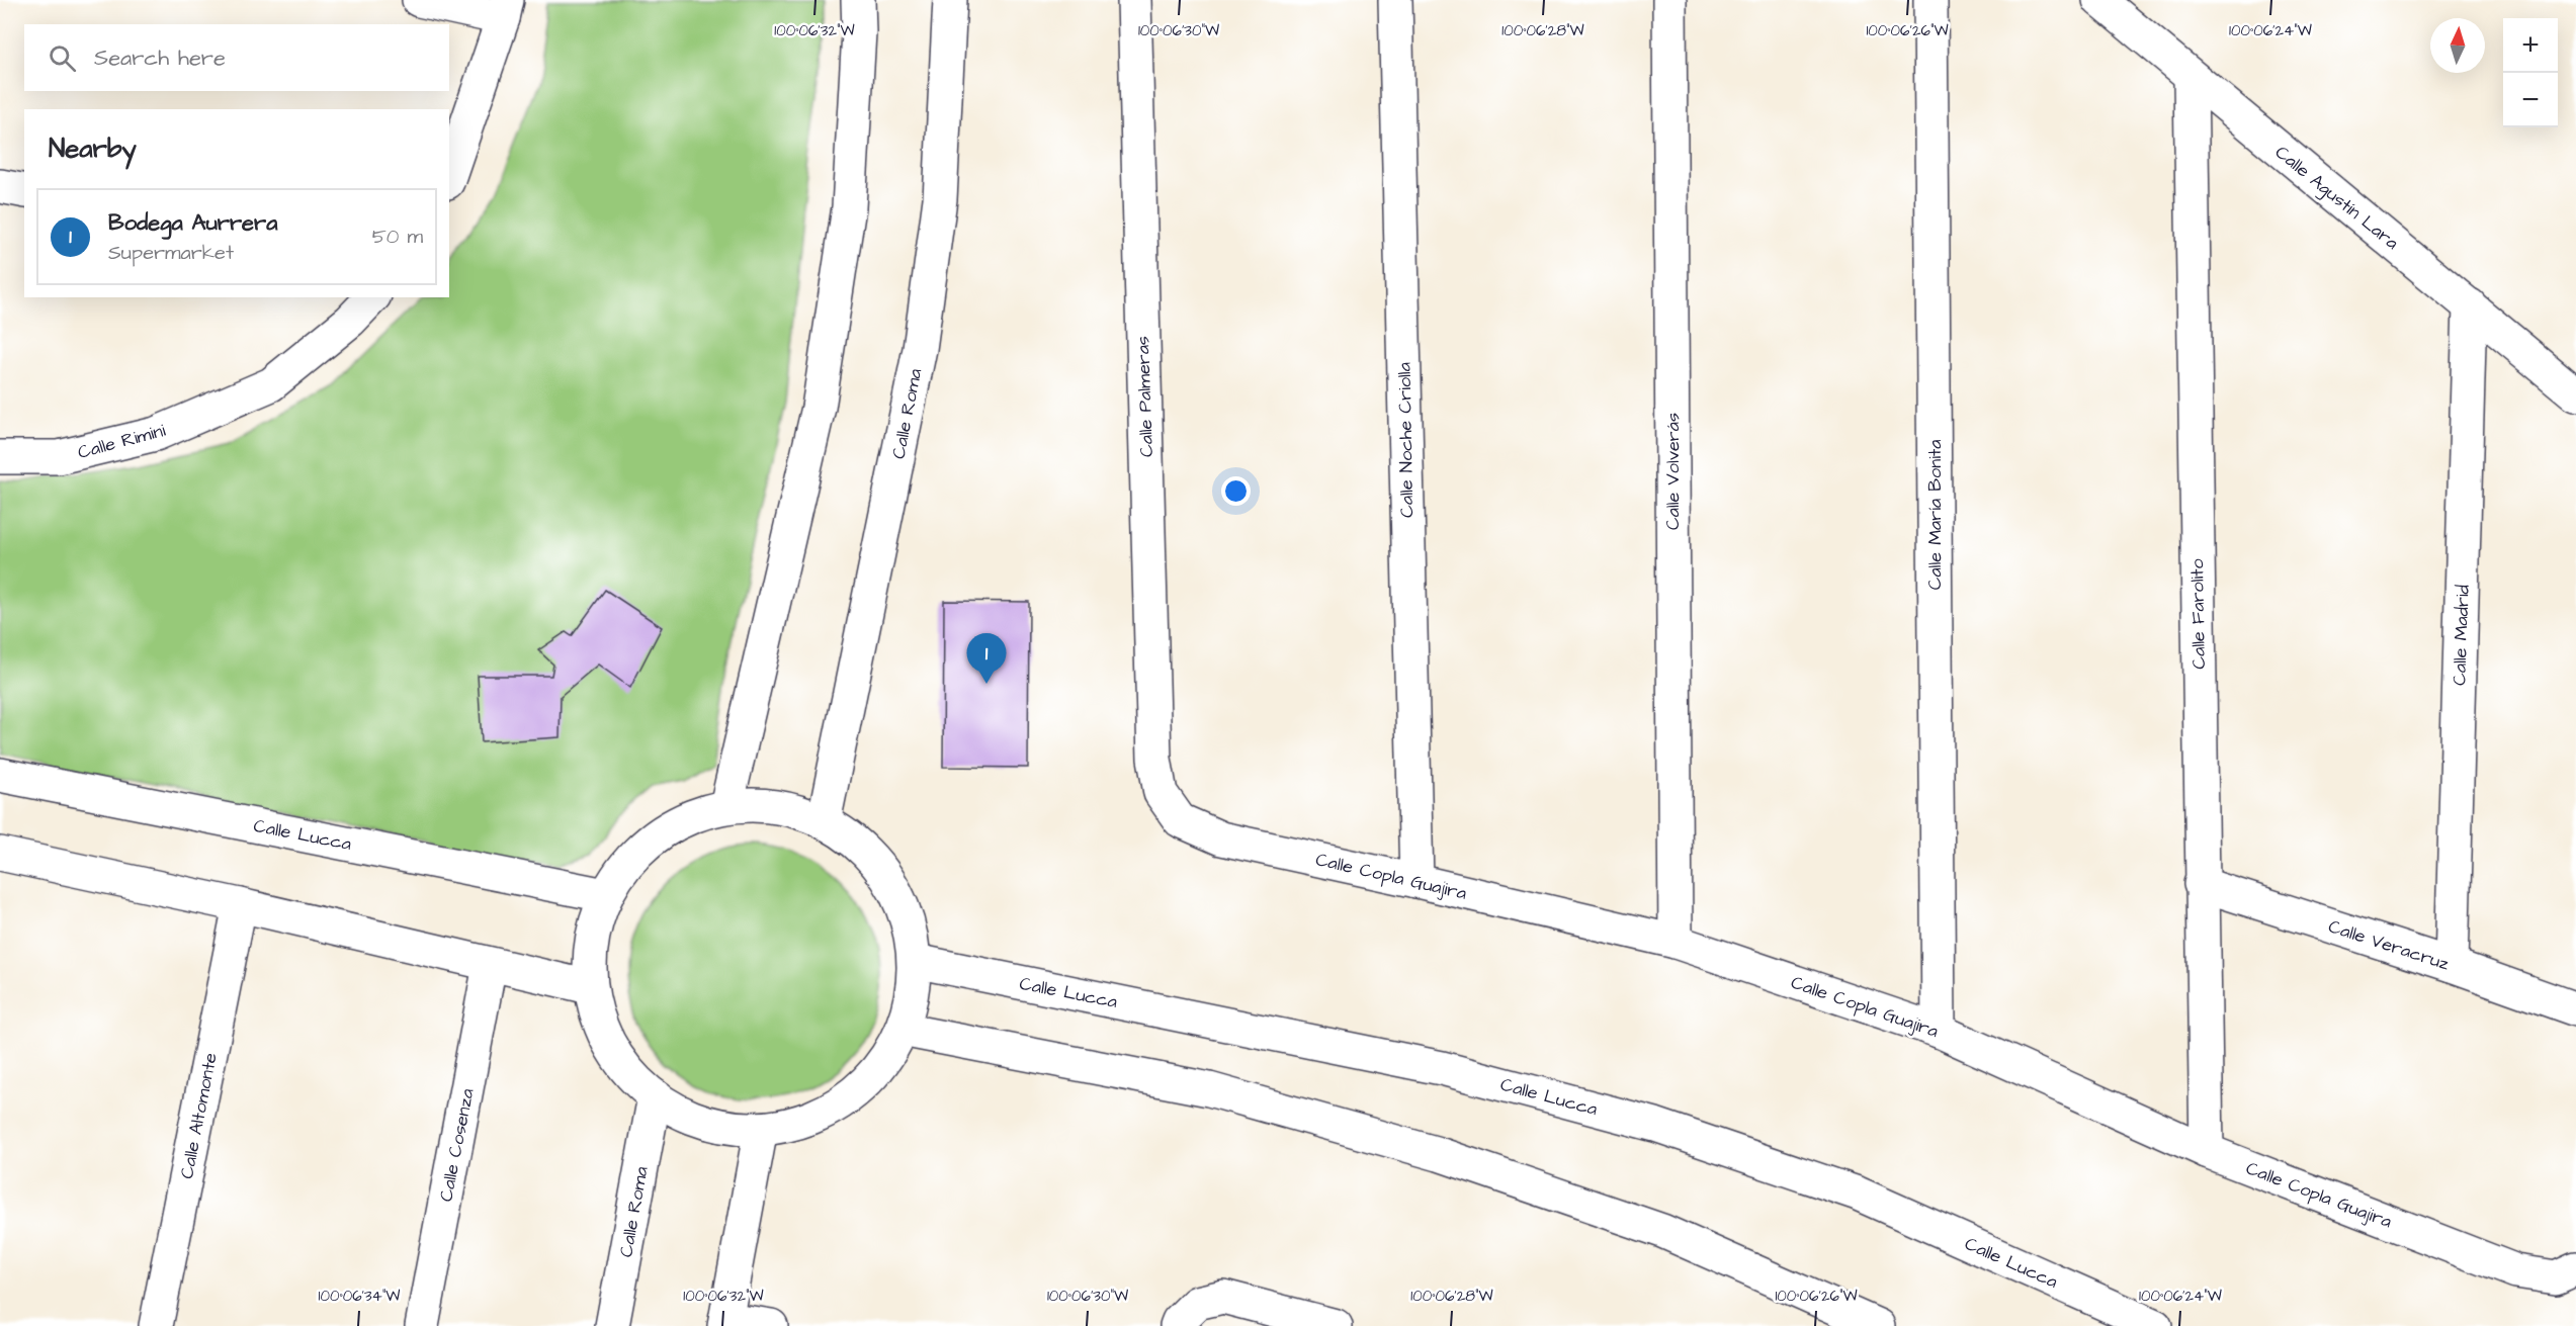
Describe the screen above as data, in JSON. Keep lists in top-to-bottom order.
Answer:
{
  "streets": {
    "street": [
      "Calle Agustín Lara",
      "Calle Palmeras",
      "Calle Roma",
      "Calle Noche Criolla",
      "Calle Rimini",
      "Calle Volverás",
      "Calle María Bonita",
      "Calle Farolito",
      "Calle Madrid",
      "Calle Lucca",
      "Calle Copla Guajira",
      "Calle Veracruz",
      "Calle Altomonte",
      "Calle Cosenza"
    ]
  },
  "crossings": [
    ["Calle Agustín Lara", "Calle Farolito"],
    ["Calle Agustín Lara", "Calle Madrid"],
    ["Calle Palmeras", "Calle Copla Guajira"],
    ["Calle Noche Criolla", "Calle Copla Guajira"],
    ["Calle Volverás", "Calle Copla Guajira"],
    ["Calle María Bonita", "Calle Copla Guajira"],
    ["Calle Farolito", "Calle Copla Guajira"],
    ["Calle Farolito", "Calle Veracruz"],
    ["Calle Madrid", "Calle Veracruz"]
  ],
  "north": "top",
  "page": {
    "map_buttons": ["+", "−"],
    "search": "Search here",
    "heading": "Nearby",
    "list": [
      {
        "mark": "1",
        "name": "Bodega Aurrera",
        "note": "Supermarket",
        "value": "50 m"
      }
    ],
    "pins": "1"
  },
  "coordinates": [
    "100°06'32\"W",
    "100°06'30\"W",
    "100°06'28\"W",
    "100°06'26\"W",
    "100°06'24\"W",
    "100°06'34\"W"
  ]
}
